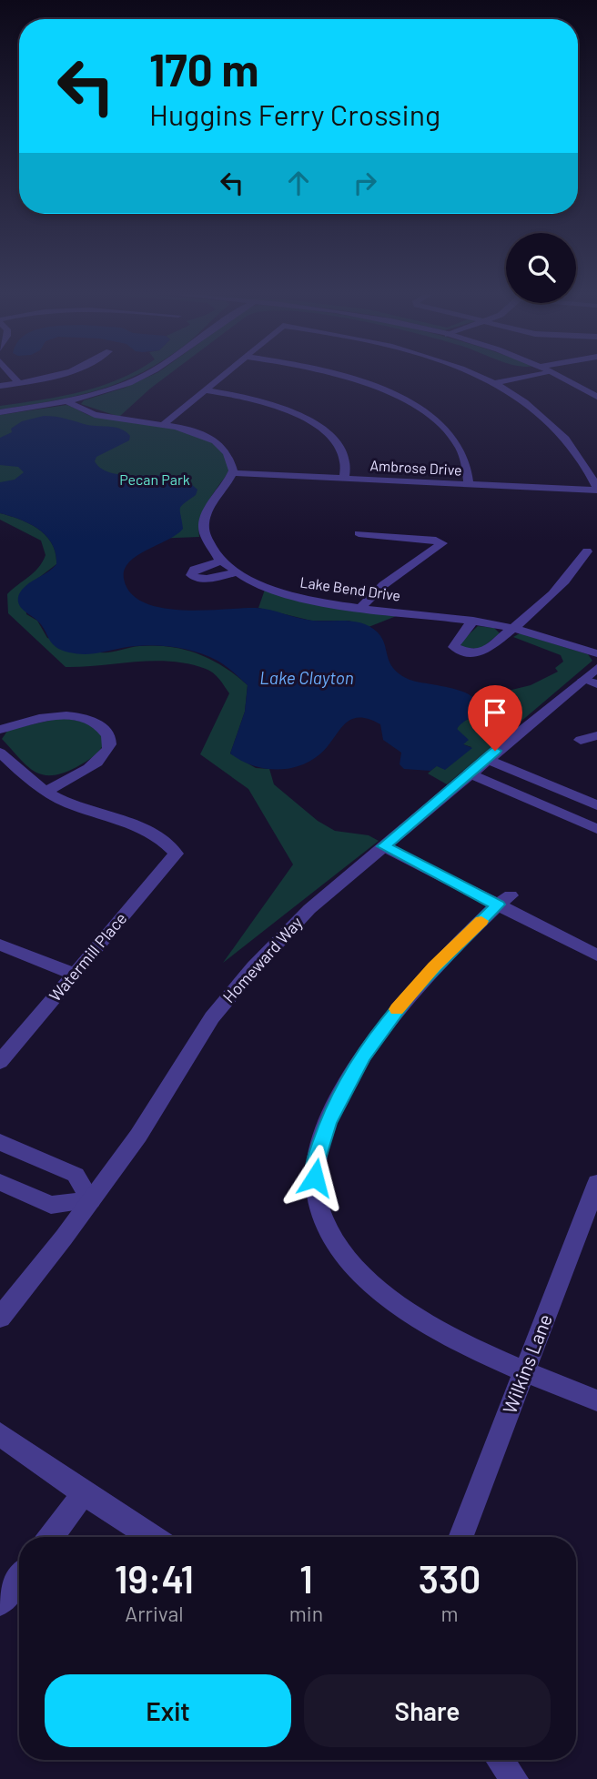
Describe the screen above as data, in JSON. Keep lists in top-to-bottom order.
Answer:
{
  "streets": {
    "street": [
      "Ambrose Drive",
      "Lake Bend Drive",
      "Watermill Place",
      "Homeward Way",
      "Wilkins Lane"
    ]
  },
  "crossings": [
    ["Ambrose Drive", "Lake Bend Drive"]
  ],
  "water": ["Lake Clayton"],
  "parks": ["Pecan Park"],
  "page": {
    "turn": ["170 m", "Huggins Ferry Crossing"],
    "eta": [
      "19:41",
      "Arrival",
      "1",
      "min",
      "330",
      "m"
    ],
    "buttons": ["Exit", "Share"]
  }
}
